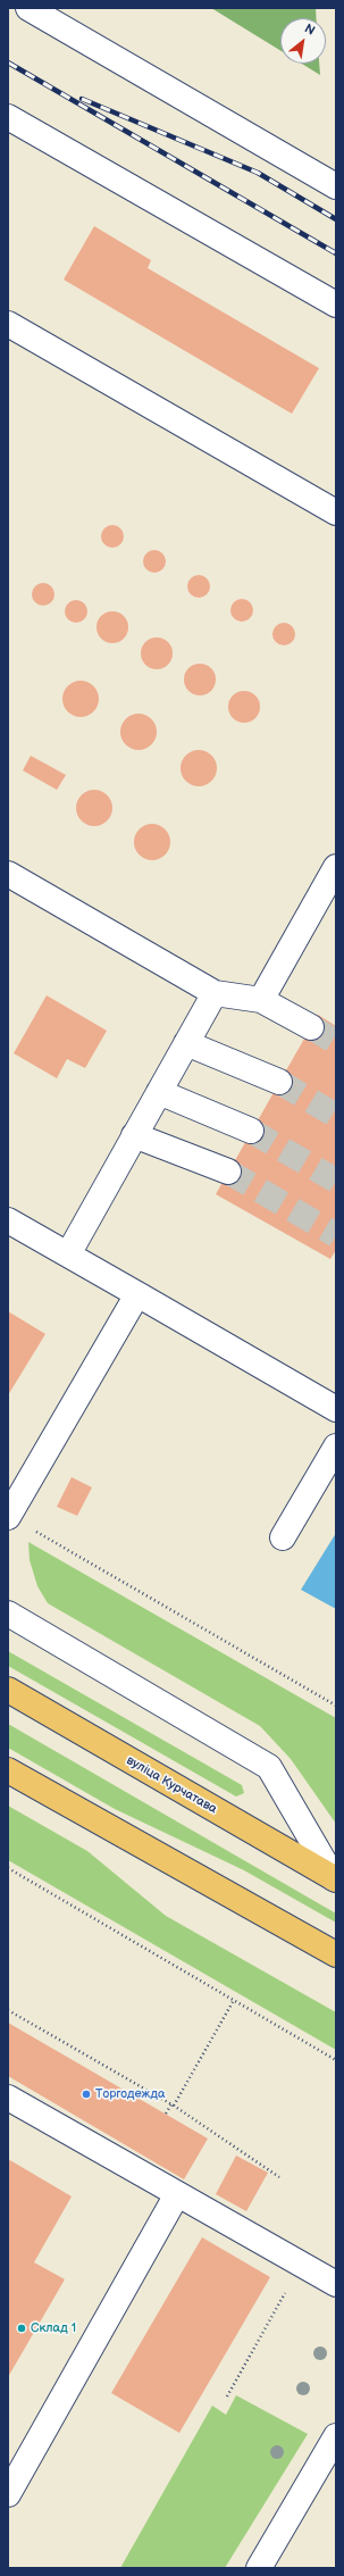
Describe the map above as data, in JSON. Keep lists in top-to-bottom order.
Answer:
{
  "streets": {
    "main road": ["вуліца Курчатава"]
  },
  "places": ["Торгодежда", "Склад 1"],
  "north": "top right"
}
